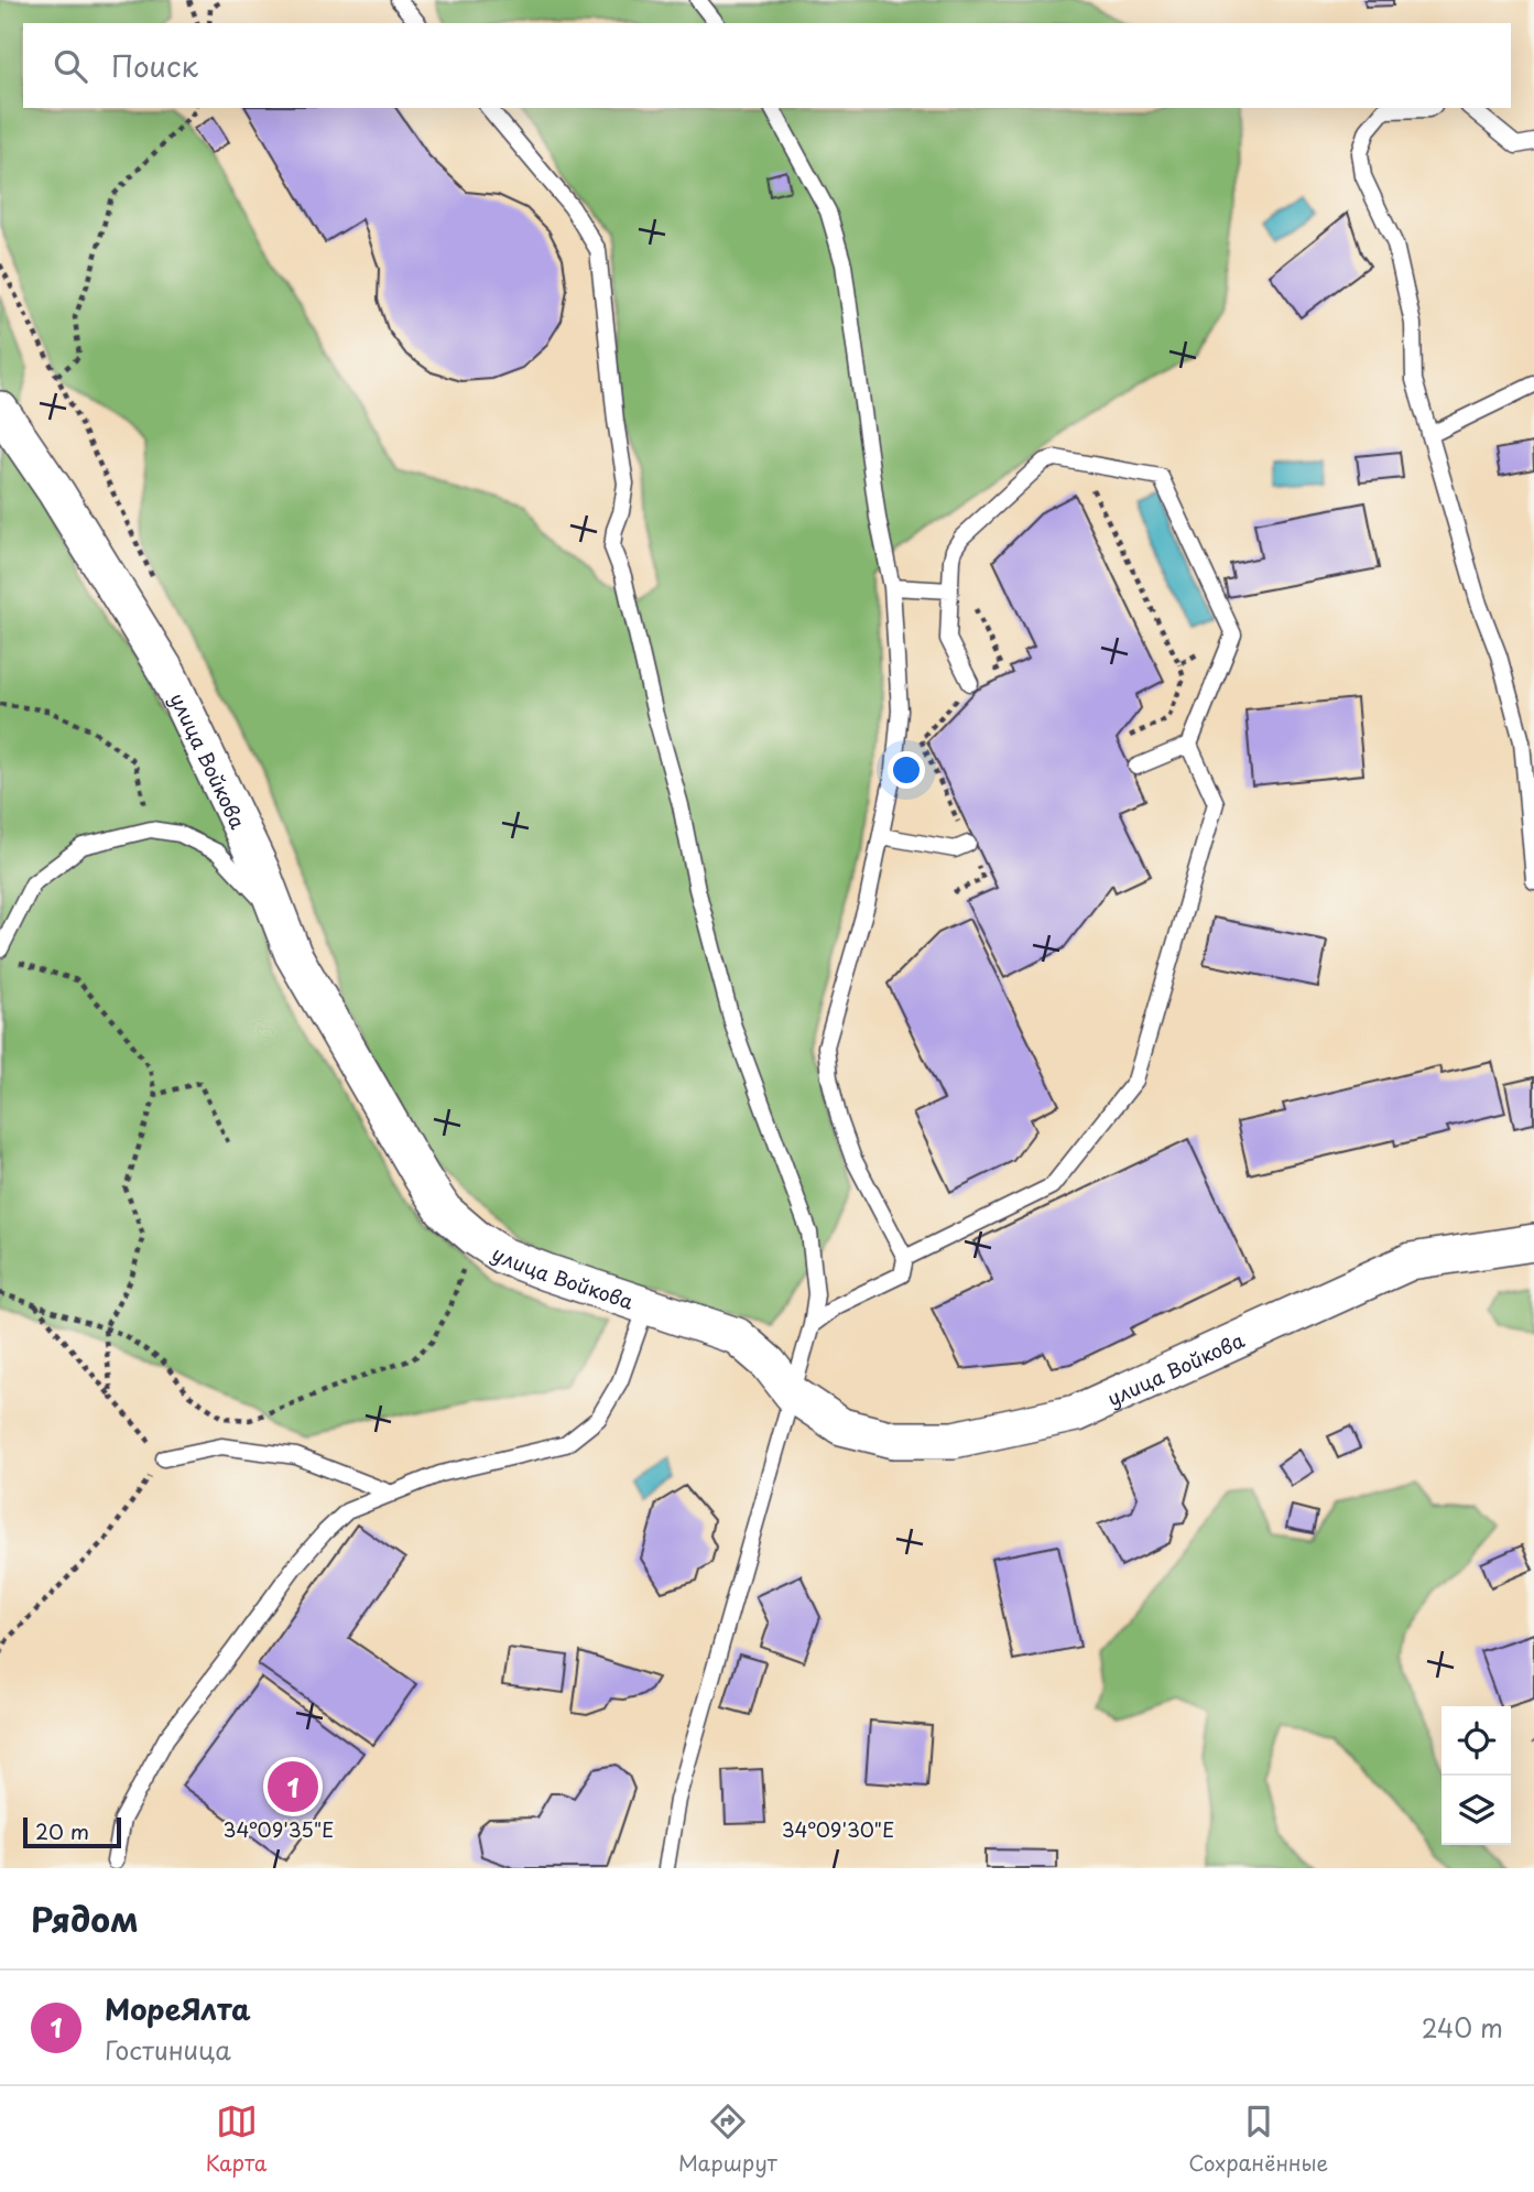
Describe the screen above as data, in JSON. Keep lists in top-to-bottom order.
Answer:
{
  "streets": {
    "street": ["улица Войкова"]
  },
  "scale_bar": "20 m",
  "page": {
    "search": "Поиск",
    "pins": "1",
    "scale": "20 m",
    "heading": "Рядом",
    "list": [
      {
        "mark": "1",
        "name": "МореЯлта",
        "note": "Гостиница",
        "value": "240 m"
      }
    ],
    "nav": ["Карта", "Маршрут", "Сохранённые"]
  },
  "coordinates": ["34°09'35\"E", "34°09'30\"E"]
}
